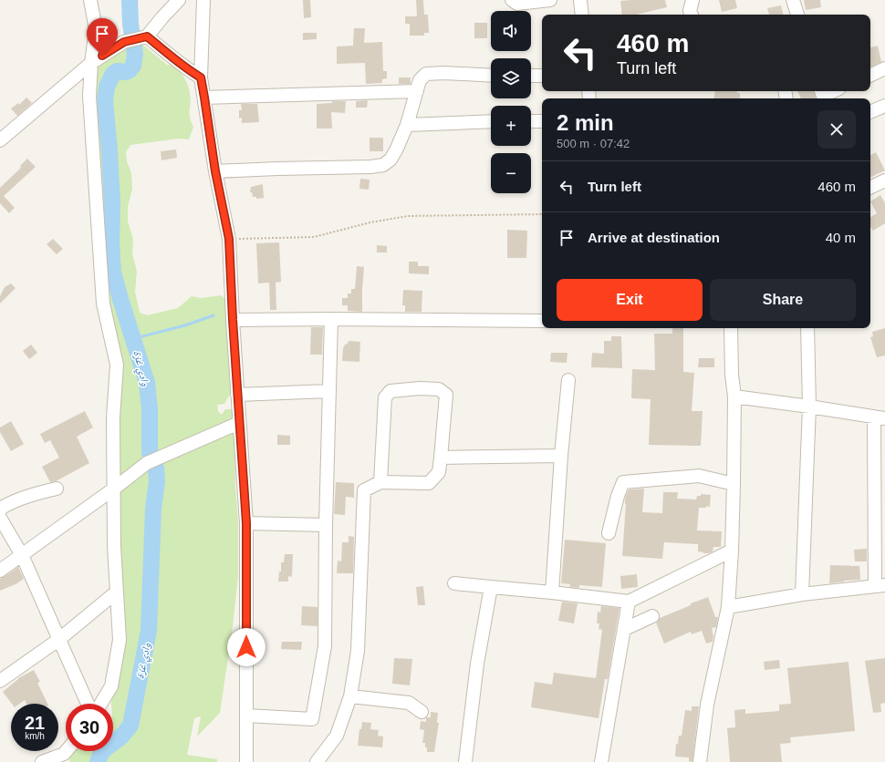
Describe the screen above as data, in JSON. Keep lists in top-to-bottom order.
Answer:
{
  "water": ["وادي غزة"],
  "page": {
    "map_buttons": ["+", "−"],
    "turn": ["460 m", "Turn left"],
    "heading": ["2 min", "500 m · 07:42"],
    "list": [
      {
        "name": "Turn left",
        "value": "460 m"
      },
      {
        "name": "Arrive at destination",
        "value": "40 m"
      }
    ],
    "buttons": ["Exit", "Share"],
    "speed": "21 km/h",
    "limit": "30"
  }
}
